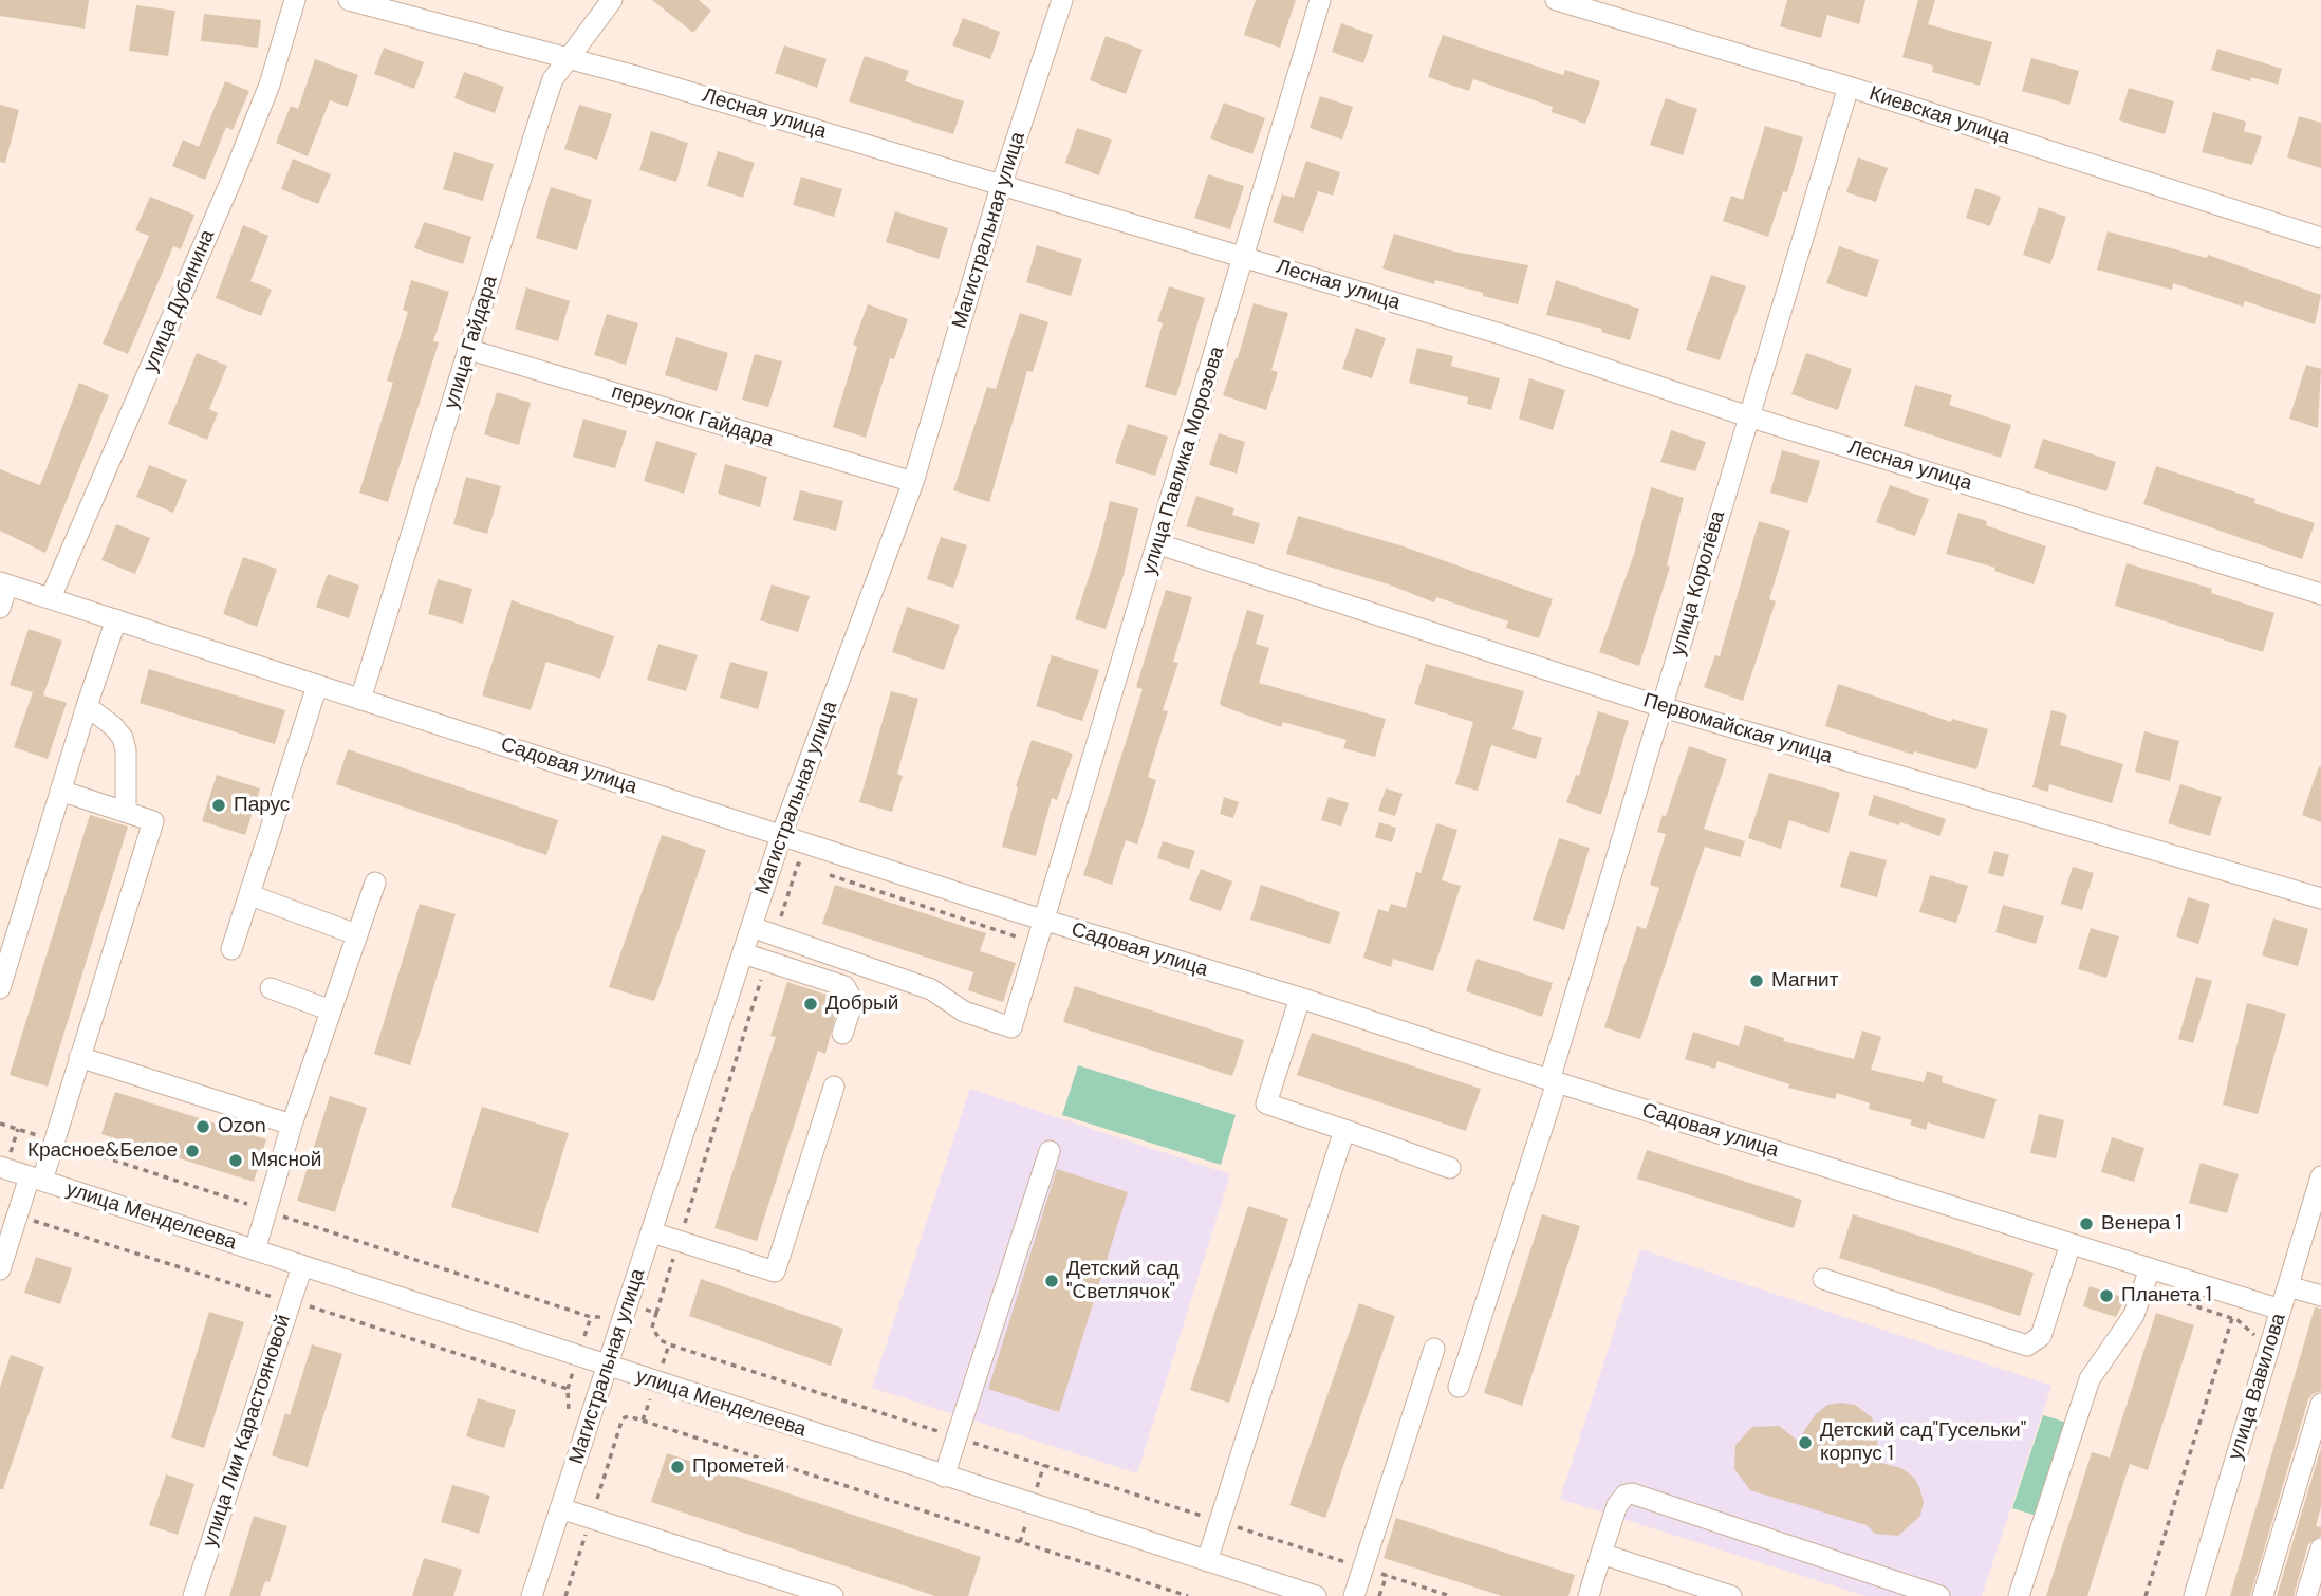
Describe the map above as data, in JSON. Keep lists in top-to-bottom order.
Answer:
{
  "streets": {
    "street": [
      "Лесная улица",
      "Киевская улица",
      "Магистральная улица",
      "улица Дубинина",
      "улица Гайдара",
      "переулок Гайдара",
      "улица Павлика Морозова",
      "улица Королёва",
      "Первомайская улица",
      "Садовая улица",
      "улица Менделеева",
      "улица Вавилова",
      "улица Лии Карастояновой"
    ]
  },
  "crossings": [
    ["Лесная улица", "Магистральная улица"],
    ["Лесная улица", "улица Гайдара"],
    ["Лесная улица", "улица Павлика Морозова"],
    ["Лесная улица", "улица Королёва"],
    ["Киевская улица", "улица Королёва"],
    ["Магистральная улица", "переулок Гайдара"],
    ["Магистральная улица", "Садовая улица"],
    ["Магистральная улица", "улица Менделеева"],
    ["улица Дубинина", "Садовая улица"],
    ["улица Гайдара", "переулок Гайдара"],
    ["улица Гайдара", "Садовая улица"],
    ["улица Павлика Морозова", "Первомайская улица"],
    ["улица Павлика Морозова", "Садовая улица"],
    ["улица Королёва", "Первомайская улица"],
    ["улица Королёва", "Садовая улица"],
    ["Садовая улица", "улица Вавилова"],
    ["улица Менделеева", "улица Лии Карастояновой"]
  ],
  "places": [
    "Парус",
    "Магнит",
    "Добрый",
    "Ozon",
    "Красное&Белое",
    "Мясной",
    "Венера 1",
    "Детский сад \"Светлячок\"",
    "Планета 1",
    "Детский сад\"Гусельки\" корпус 1",
    "Прометей"
  ]
}
